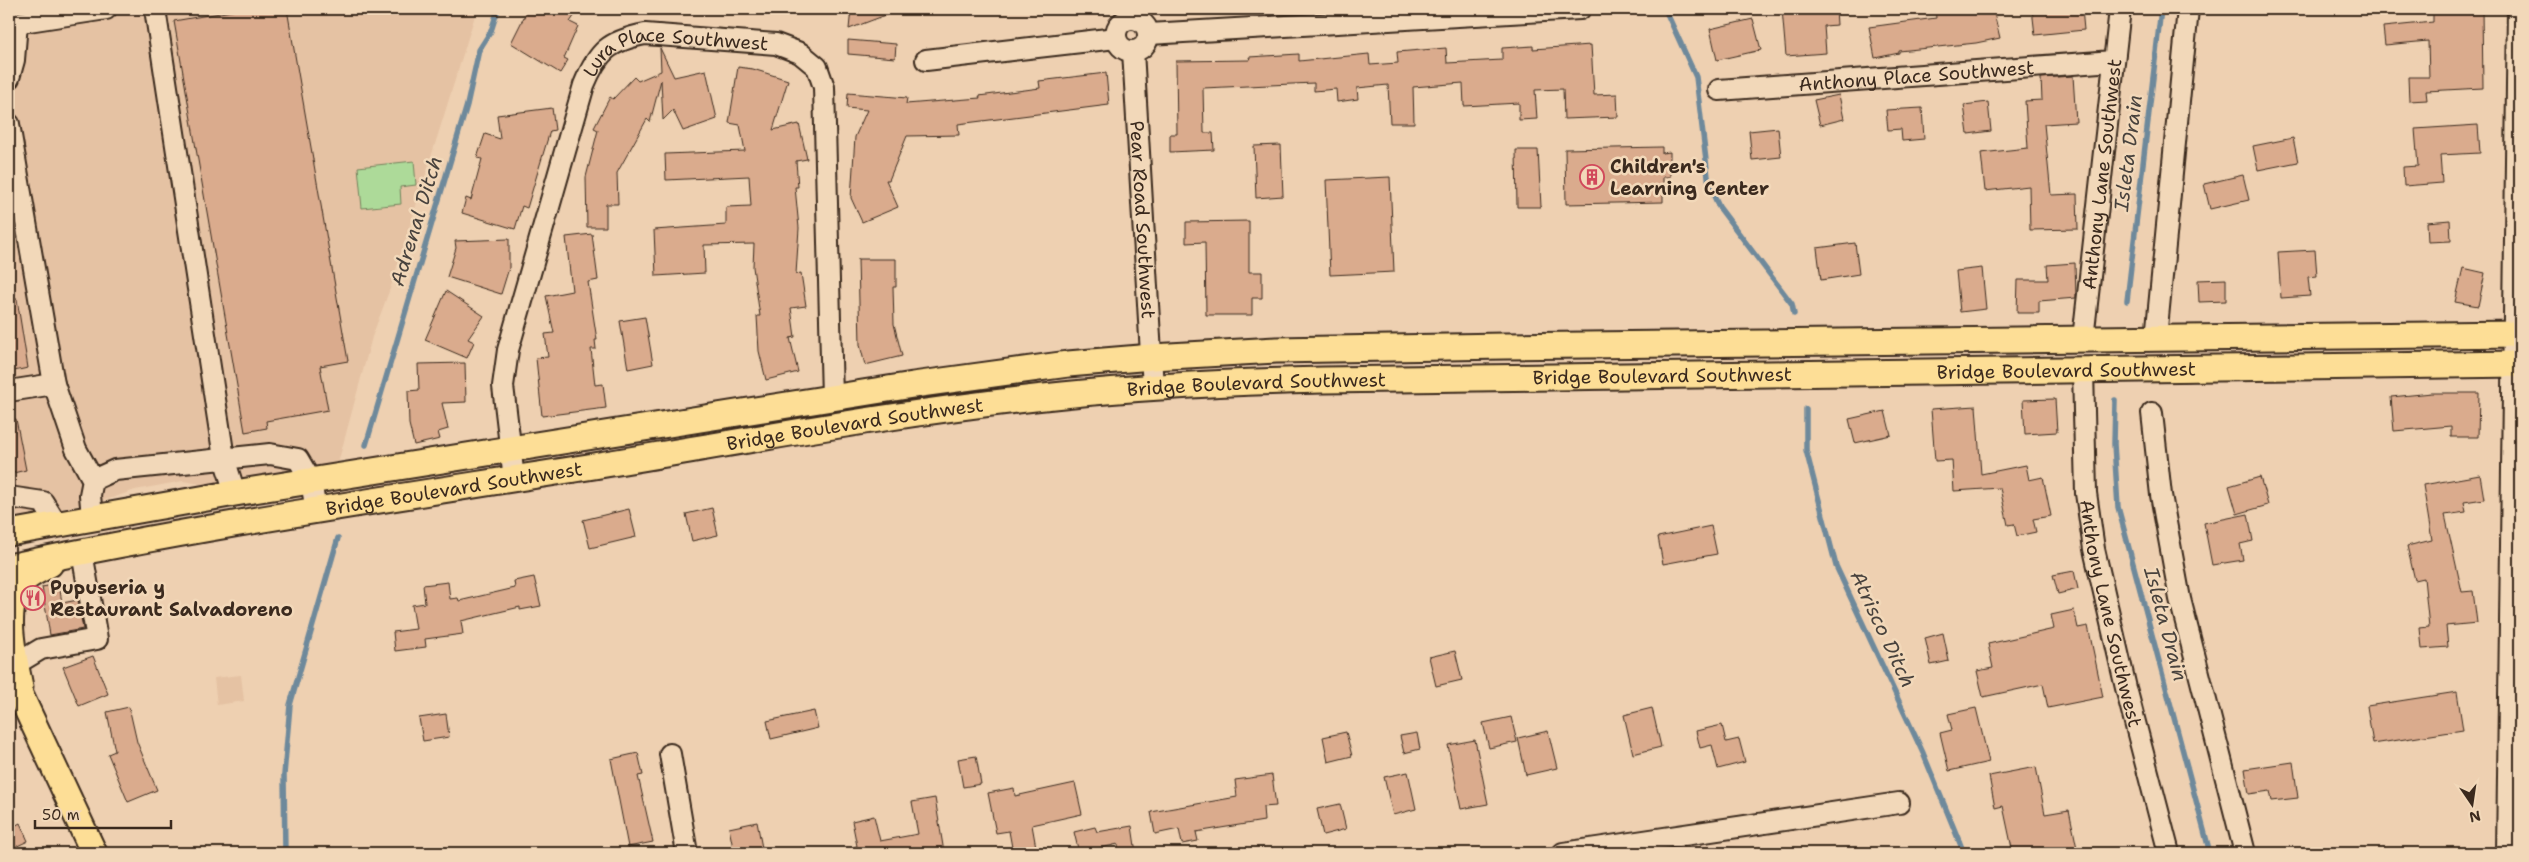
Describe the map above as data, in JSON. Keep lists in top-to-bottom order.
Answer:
{
  "streets": {
    "main road": ["Bridge Boulevard Southwest"],
    "street": [
      "Lura Place Southwest",
      "Anthony Place Southwest",
      "Anthony Lane Southwest",
      "Pear Road Southwest"
    ]
  },
  "crossings": [
    ["Lura Place Southwest", "Bridge Boulevard Southwest"],
    ["Anthony Place Southwest", "Anthony Lane Southwest"],
    ["Anthony Lane Southwest", "Bridge Boulevard Southwest"],
    ["Pear Road Southwest", "Bridge Boulevard Southwest"]
  ],
  "water": ["Isleta Drain", "Adrenal Ditch", "Atrisco Ditch"],
  "places": {
    "building": ["Children's Learning Center"],
    "restaurant": ["Pupuseria y Restaurant Salvadoreno"]
  },
  "scale_bar": "50 m",
  "north": "bottom"
}
